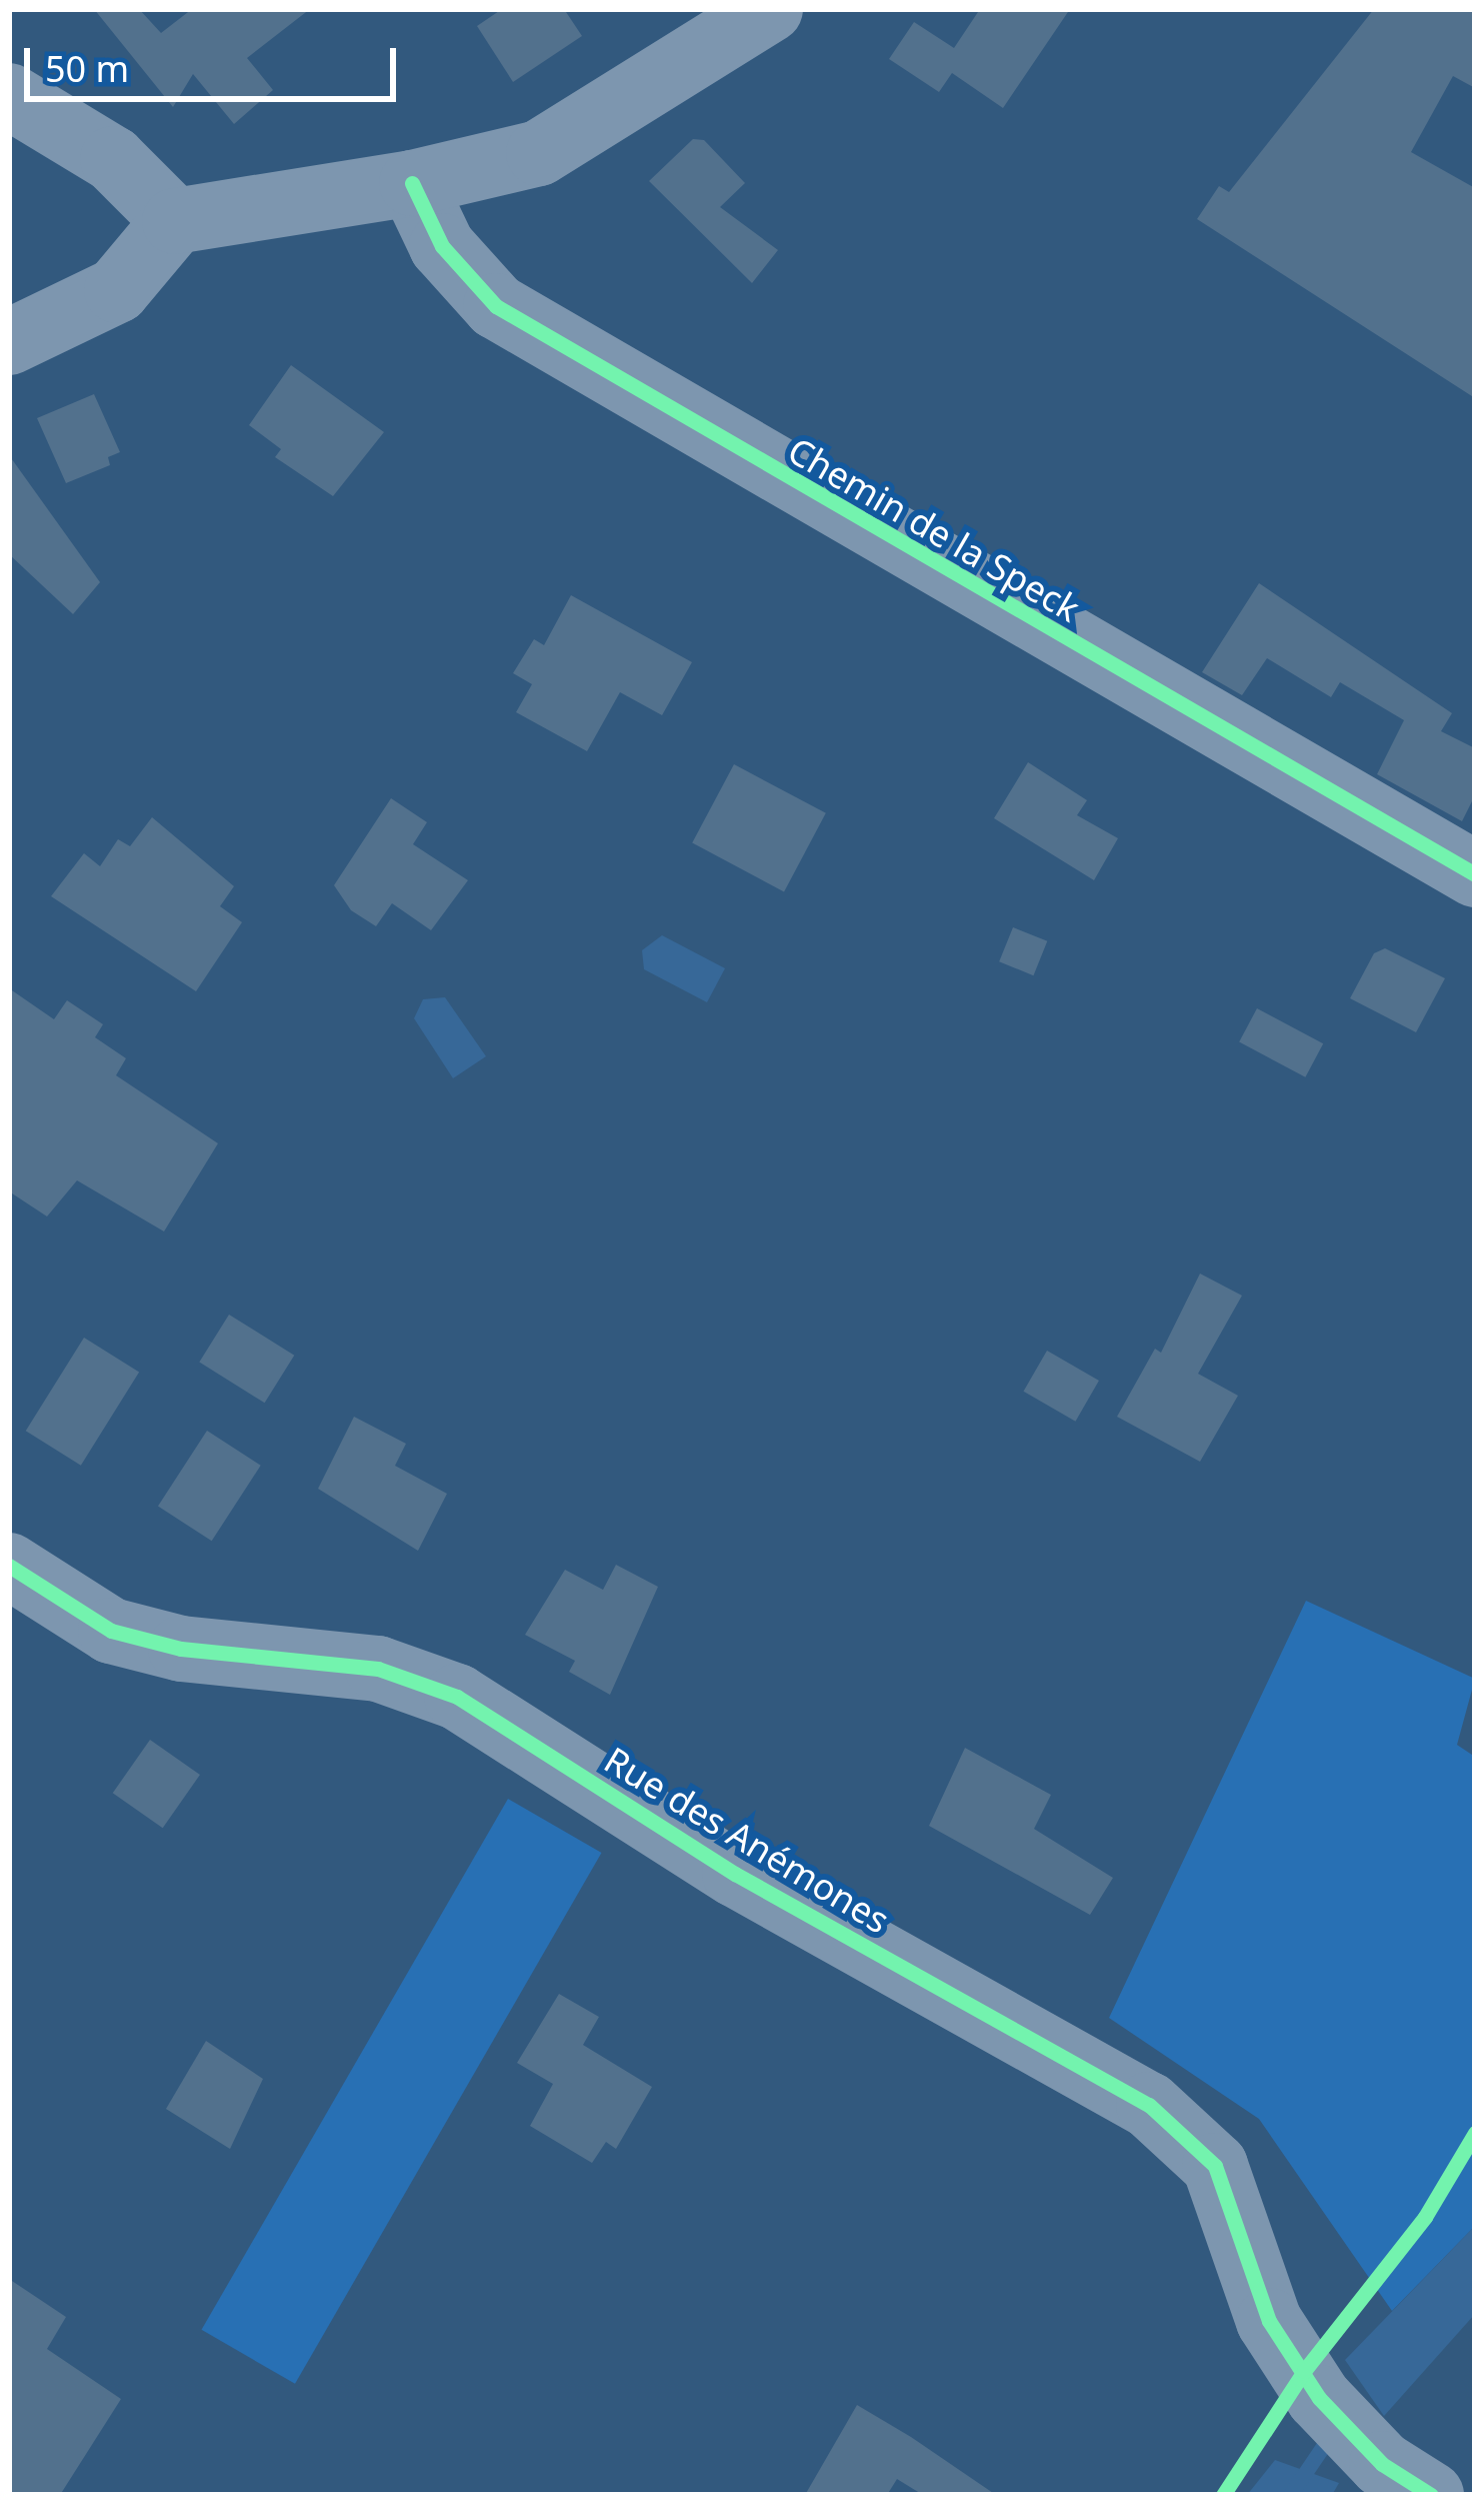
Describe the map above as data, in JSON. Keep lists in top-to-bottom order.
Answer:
{
  "streets": {
    "street": ["Chemin de la Speck", "Rue des Anémones"]
  },
  "scale_bar": "50 m"
}
